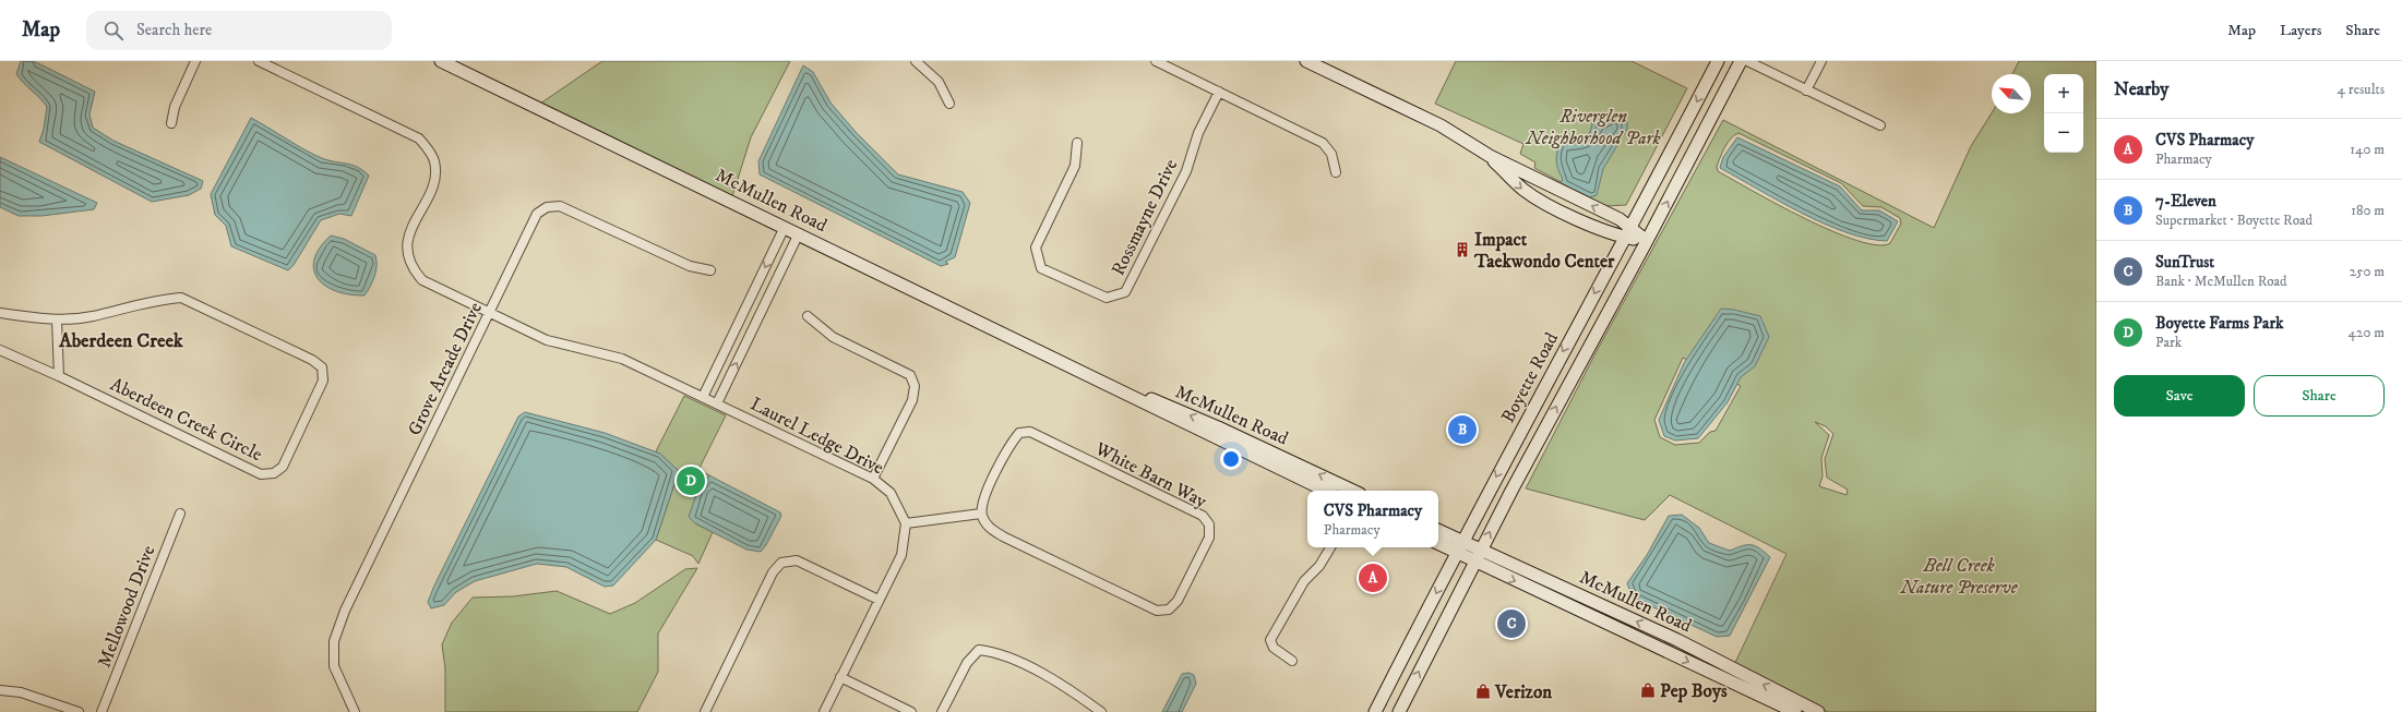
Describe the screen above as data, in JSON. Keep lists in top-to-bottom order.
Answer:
{
  "streets": {
    "street": [
      "McMullen Road",
      "Rossmayne Drive",
      "Grove Arcade Drive",
      "Boyette Road",
      "Aberdeen Creek Circle",
      "Laurel Ledge Drive",
      "White Barn Way",
      "Mellowood Drive"
    ]
  },
  "crossings": [
    ["McMullen Road", "Boyette Road"],
    ["Grove Arcade Drive", "Laurel Ledge Drive"]
  ],
  "districts": ["Aberdeen Creek"],
  "parks": ["Riverglen Neighborhood Park", "Bell Creek Nature Preserve"],
  "places": {
    "building": ["Impact Taekwondo Center"],
    "shop": ["Pep Boys", "Verizon"]
  },
  "north": "top left",
  "page": {
    "header": "Map",
    "search": "Search here",
    "nav": ["Map", "Layers", "Share"],
    "heading": ["Nearby", "4 results"],
    "map_buttons": ["+", "−"],
    "list": [
      {
        "mark": "A",
        "name": "CVS Pharmacy",
        "note": "Pharmacy",
        "value": "140 m"
      },
      {
        "mark": "B",
        "name": "7-Eleven",
        "note": "Supermarket · Boyette Road",
        "value": "180 m"
      },
      {
        "mark": "C",
        "name": "SunTrust",
        "note": "Bank · McMullen Road",
        "value": "250 m"
      },
      {
        "mark": "D",
        "name": "Boyette Farms Park",
        "note": "Park",
        "value": "420 m"
      }
    ],
    "buttons": ["Save", "Share"],
    "pins": [
      "B",
      "D",
      "A",
      "C"
    ],
    "popup": ["CVS Pharmacy", "Pharmacy"]
  }
}
